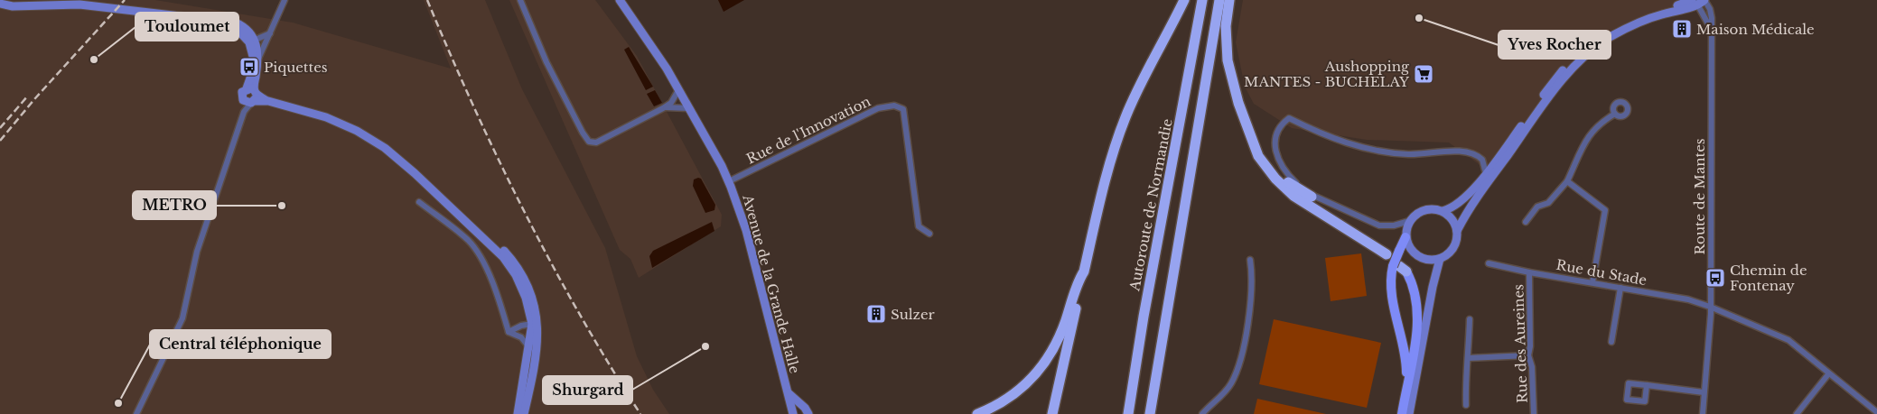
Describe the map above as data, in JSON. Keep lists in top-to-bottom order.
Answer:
{
  "streets": {
    "highway": ["Autoroute de Normandie"],
    "street": [
      "Rue de l'Innovation",
      "Route de Mantes",
      "Rue du Stade",
      "Avenue de la Grande Halle",
      "Rue des Aureines"
    ]
  },
  "crossings": [
    ["Rue de l'Innovation", "Avenue de la Grande Halle"],
    ["Route de Mantes", "Rue du Stade"],
    ["Rue du Stade", "Rue des Aureines"]
  ],
  "places": {
    "other": [
      "Yves Rocher",
      "Touloumet",
      "METRO",
      "Shurgard",
      "Central téléphonique"
    ],
    "building": ["Maison Médicale", "Sulzer"],
    "bus stop": ["Piquettes", "Chemin de Fontenay"],
    "supermarket": ["Aushopping MANTES - BUCHELAY"]
  }
}
